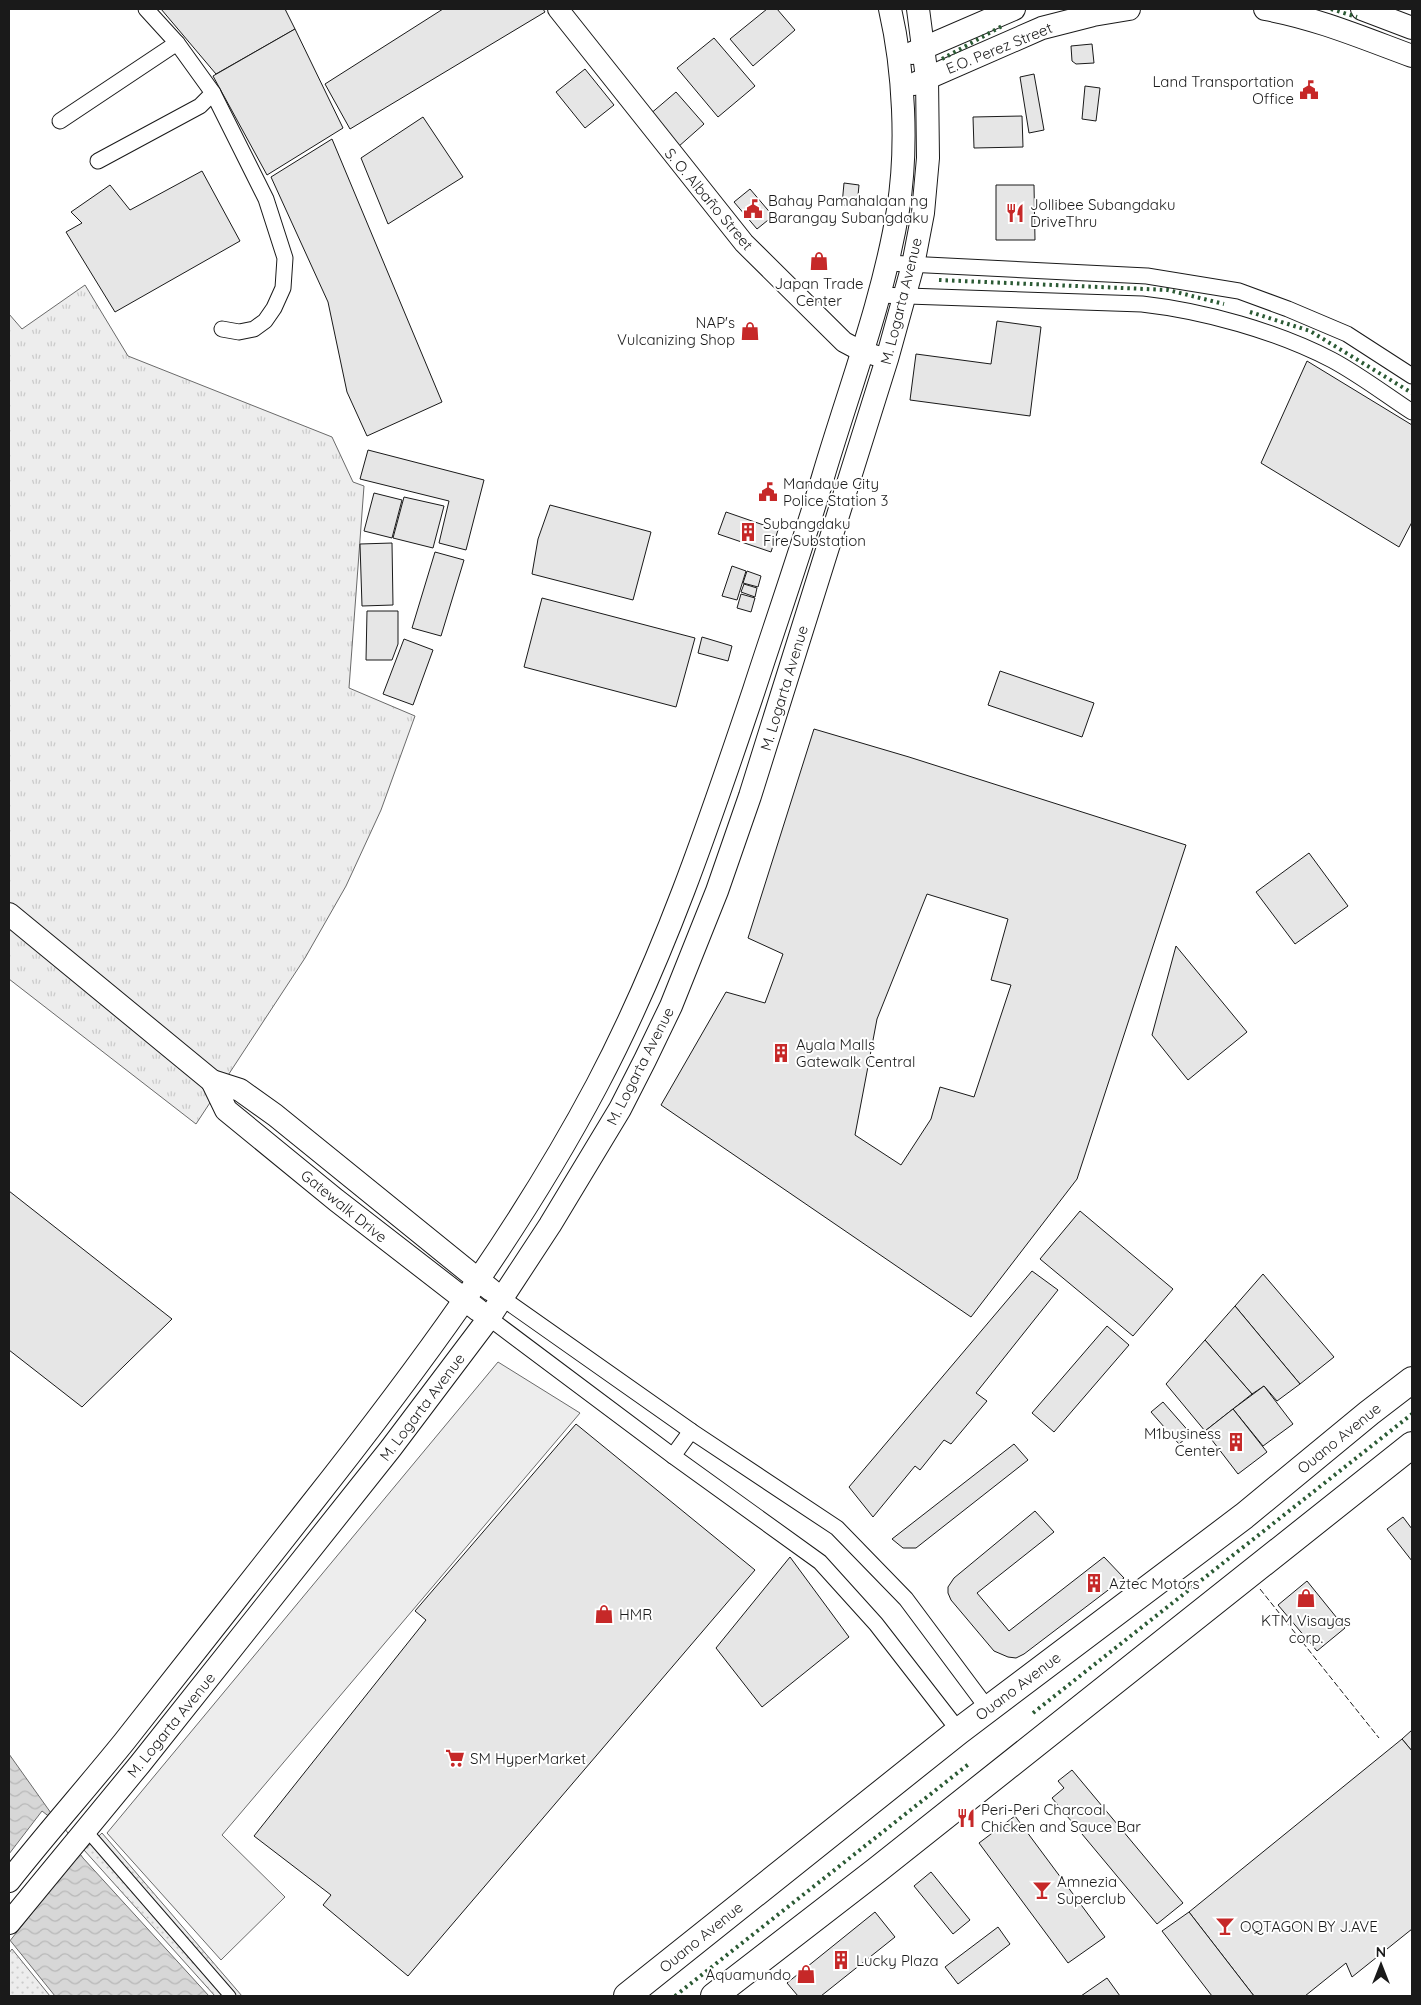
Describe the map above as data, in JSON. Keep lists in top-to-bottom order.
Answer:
{
  "streets": {
    "highway": ["Ouano Avenue"],
    "main road": ["E.O. Perez Street", "M. Logarta Avenue", "Gatewalk Drive"],
    "street": ["S. O. Albaño Street"]
  },
  "crossings": [
    ["E.O. Perez Street", "M. Logarta Avenue"],
    ["S. O. Albaño Street", "M. Logarta Avenue"],
    ["M. Logarta Avenue", "Gatewalk Drive"]
  ],
  "places": {
    "public building": ["Land Transportation Office", "Bahay Pamahalaan ng Barangay Subangdaku", "Mandaue City Police Station 3"],
    "restaurant": ["Jollibee Subangdaku DriveThru", "Peri-Peri Charcoal Chicken and Sauce Bar"],
    "shop": [
      "Japan Trade Center",
      "NAP's Vulcanizing Shop",
      "KTM Visayas corp.",
      "HMR",
      "Aquamundo"
    ],
    "building": [
      "Subangdaku Fire Substation",
      "Ayala Malls Gatewalk Central",
      "M1business Center",
      "Aztec Motors",
      "Lucky Plaza"
    ],
    "supermarket": ["SM HyperMarket"],
    "bar": ["Amnezia Superclub", "OQTAGON BY J.AVE"]
  },
  "north": "top"
}
